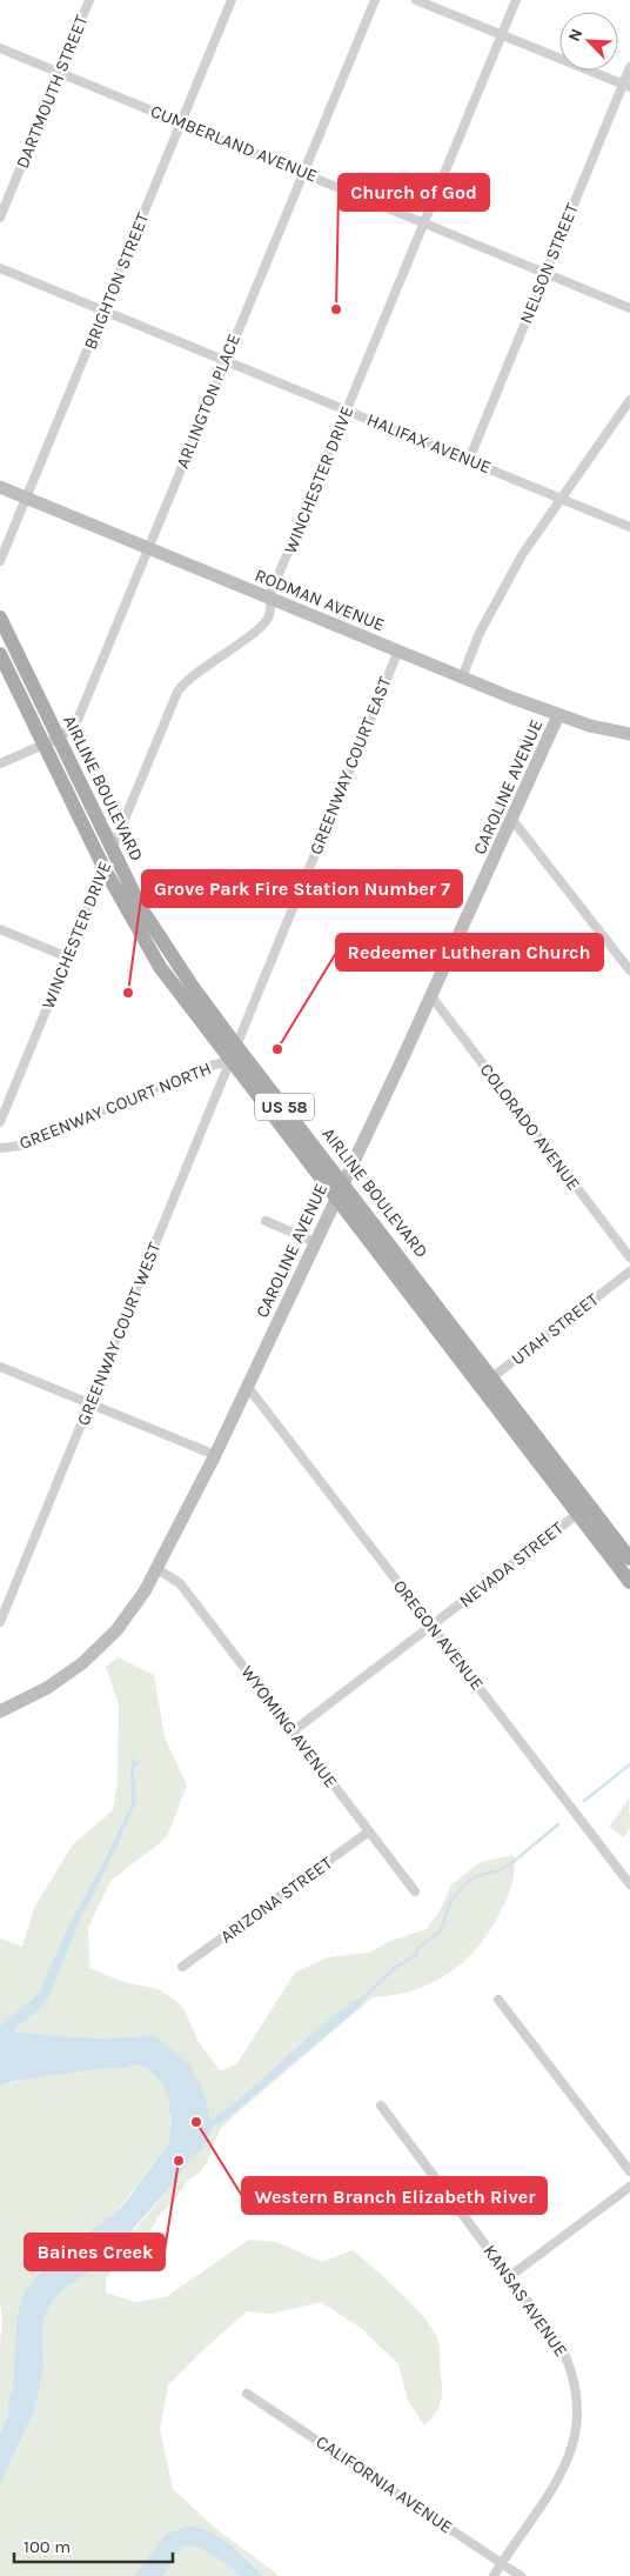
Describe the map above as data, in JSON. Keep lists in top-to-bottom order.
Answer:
{
  "streets": {
    "main road": ["AIRLINE BOULEVARD", "US 58"],
    "street": [
      "DARTMOUTH STREET",
      "CUMBERLAND AVENUE",
      "NELSON STREET",
      "BRIGHTON STREET",
      "ARLINGTON PLACE",
      "HALIFAX AVENUE",
      "WINCHESTER DRIVE",
      "RODMAN AVENUE",
      "GREENWAY COURT EAST",
      "CAROLINE AVENUE",
      "GREENWAY COURT NORTH",
      "COLORADO AVENUE",
      "UTAH STREET",
      "GREENWAY COURT WEST",
      "NEVADA STREET",
      "OREGON AVENUE",
      "WYOMING AVENUE",
      "ARIZONA STREET",
      "KANSAS AVENUE",
      "CALIFORNIA AVENUE"
    ]
  },
  "crossings": [
    ["DARTMOUTH STREET", "CUMBERLAND AVENUE"],
    ["CUMBERLAND AVENUE", "NELSON STREET"],
    ["CUMBERLAND AVENUE", "BRIGHTON STREET"],
    ["CUMBERLAND AVENUE", "ARLINGTON PLACE"],
    ["CUMBERLAND AVENUE", "WINCHESTER DRIVE"],
    ["NELSON STREET", "HALIFAX AVENUE"],
    ["BRIGHTON STREET", "HALIFAX AVENUE"],
    ["BRIGHTON STREET", "RODMAN AVENUE"],
    ["ARLINGTON PLACE", "HALIFAX AVENUE"],
    ["ARLINGTON PLACE", "RODMAN AVENUE"],
    ["ARLINGTON PLACE", "AIRLINE BOULEVARD"],
    ["HALIFAX AVENUE", "WINCHESTER DRIVE"],
    ["WINCHESTER DRIVE", "RODMAN AVENUE"],
    ["WINCHESTER DRIVE", "AIRLINE BOULEVARD"],
    ["RODMAN AVENUE", "GREENWAY COURT EAST"],
    ["RODMAN AVENUE", "CAROLINE AVENUE"],
    ["GREENWAY COURT EAST", "AIRLINE BOULEVARD"],
    ["GREENWAY COURT EAST", "GREENWAY COURT WEST"],
    ["CAROLINE AVENUE", "AIRLINE BOULEVARD"],
    ["CAROLINE AVENUE", "COLORADO AVENUE"],
    ["CAROLINE AVENUE", "OREGON AVENUE"],
    ["CAROLINE AVENUE", "WYOMING AVENUE"],
    ["AIRLINE BOULEVARD", "GREENWAY COURT NORTH"],
    ["AIRLINE BOULEVARD", "UTAH STREET"],
    ["AIRLINE BOULEVARD", "GREENWAY COURT WEST"],
    ["AIRLINE BOULEVARD", "NEVADA STREET"],
    ["GREENWAY COURT NORTH", "GREENWAY COURT WEST"],
    ["NEVADA STREET", "OREGON AVENUE"],
    ["NEVADA STREET", "WYOMING AVENUE"],
    ["WYOMING AVENUE", "ARIZONA STREET"],
    ["KANSAS AVENUE", "CALIFORNIA AVENUE"]
  ],
  "places": [
    "Church of God",
    "Grove Park Fire Station Number 7",
    "Redeemer Lutheran Church",
    "Western Branch Elizabeth River",
    "Baines Creek"
  ],
  "scale_bar": "100 m",
  "north": "top left"
}
